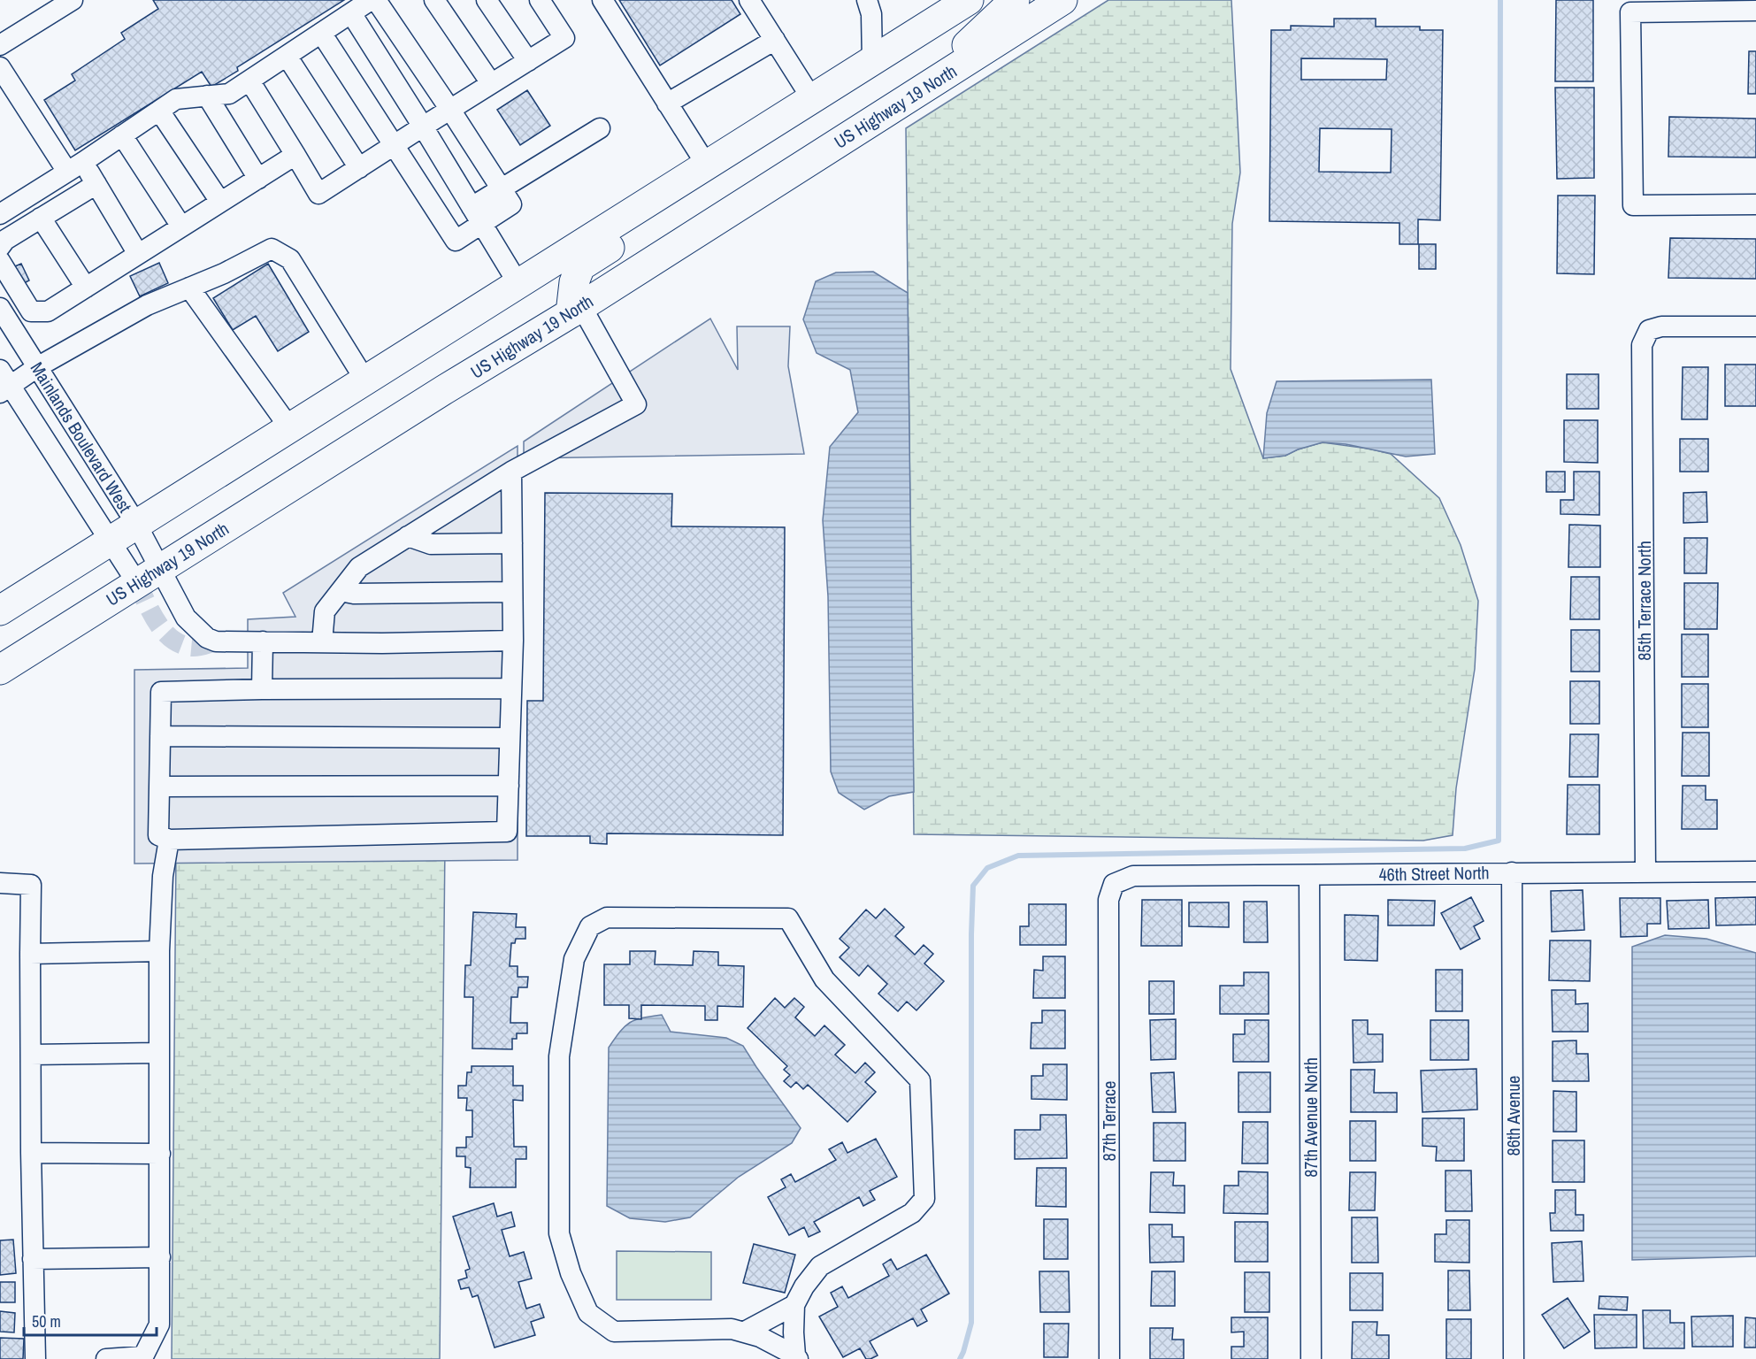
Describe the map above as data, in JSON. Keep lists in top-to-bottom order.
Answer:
{
  "streets": {
    "highway": ["US Highway 19 North"],
    "street": [
      "Mainlands Boulevard West",
      "85th Terrace North",
      "46th Street North",
      "86th Avenue",
      "87th Avenue North",
      "87th Terrace"
    ]
  },
  "crossings": [
    ["US Highway 19 North", "Mainlands Boulevard West"],
    ["85th Terrace North", "46th Street North"],
    ["46th Street North", "86th Avenue"],
    ["46th Street North", "87th Avenue North"],
    ["46th Street North", "87th Terrace"]
  ],
  "scale_bar": "50 m"
}
